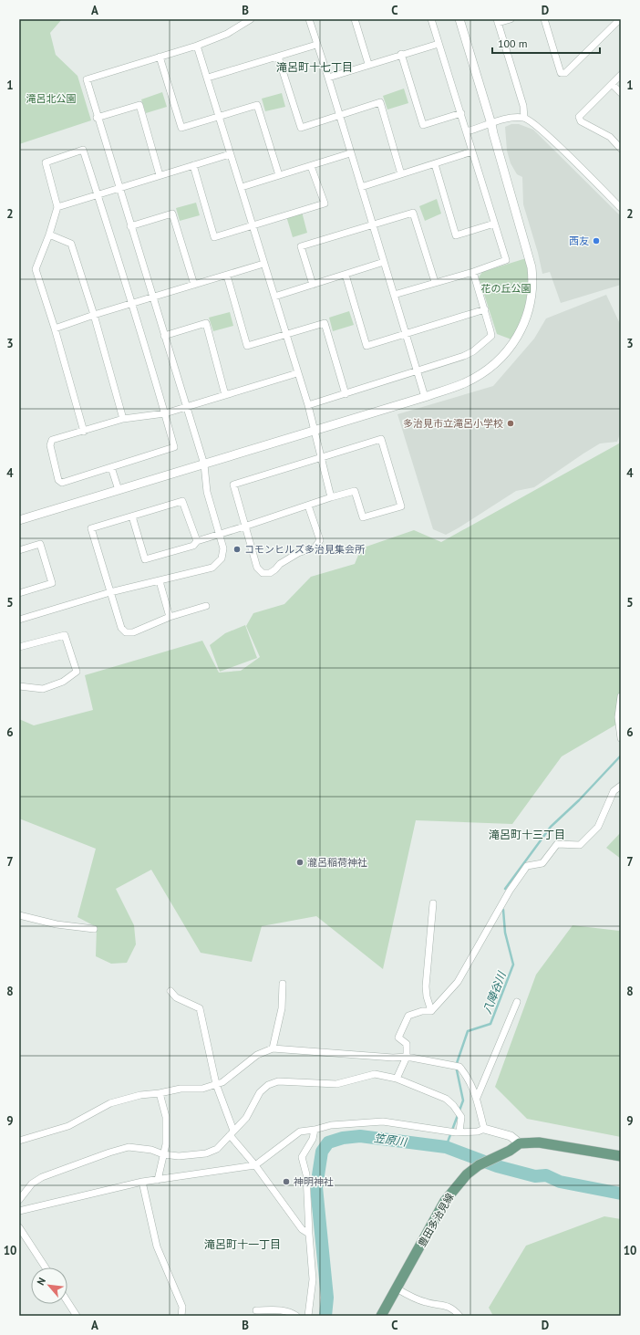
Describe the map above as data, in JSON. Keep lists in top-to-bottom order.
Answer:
{
  "streets": {
    "main road": ["豊田多治見線"]
  },
  "districts": ["滝呂町十七丁目", "滝呂町十三丁目", "滝呂町十一丁目"],
  "water": ["八陣谷川", "笠原川"],
  "parks": ["滝呂北公園", "花の丘公園"],
  "places": [
    "西友",
    "多治見市立滝呂小学校",
    "コモンヒルズ多治見集会所",
    "瀧呂稲荷神社",
    "神明神社"
  ],
  "scale_bar": "100 m",
  "north": "top left",
  "grid": {
    "columns": [
      "A",
      "B",
      "C",
      "D"
    ],
    "rows": [
      "1",
      "2",
      "3",
      "4",
      "5",
      "6",
      "7",
      "8",
      "9",
      "10"
    ]
  }
}
